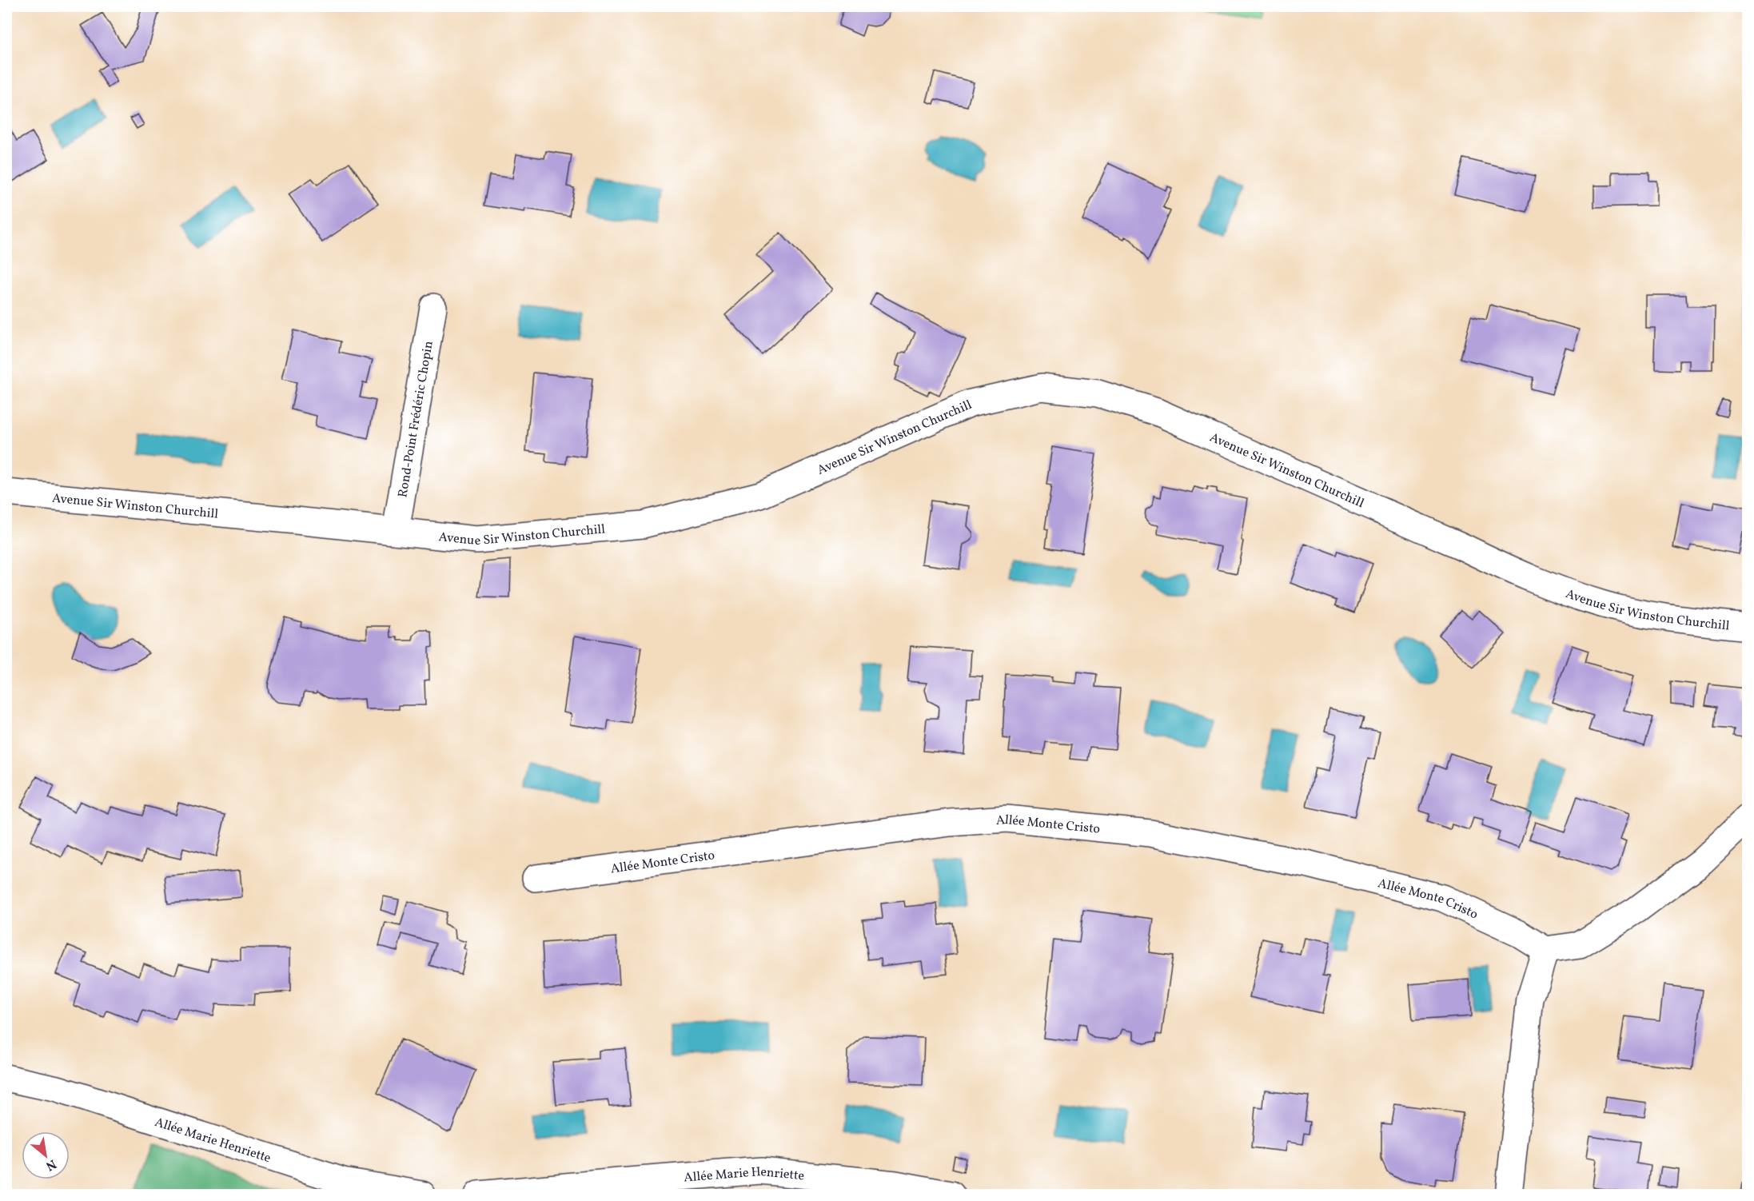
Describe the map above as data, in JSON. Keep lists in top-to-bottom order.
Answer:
{
  "streets": {
    "street": [
      "Rond-Point Frédéric Chopin",
      "Avenue Sir Winston Churchill",
      "Allée Monte Cristo",
      "Allée Marie Henriette"
    ]
  },
  "crossings": [
    ["Rond-Point Frédéric Chopin", "Avenue Sir Winston Churchill"]
  ],
  "north": "bottom right"
}
